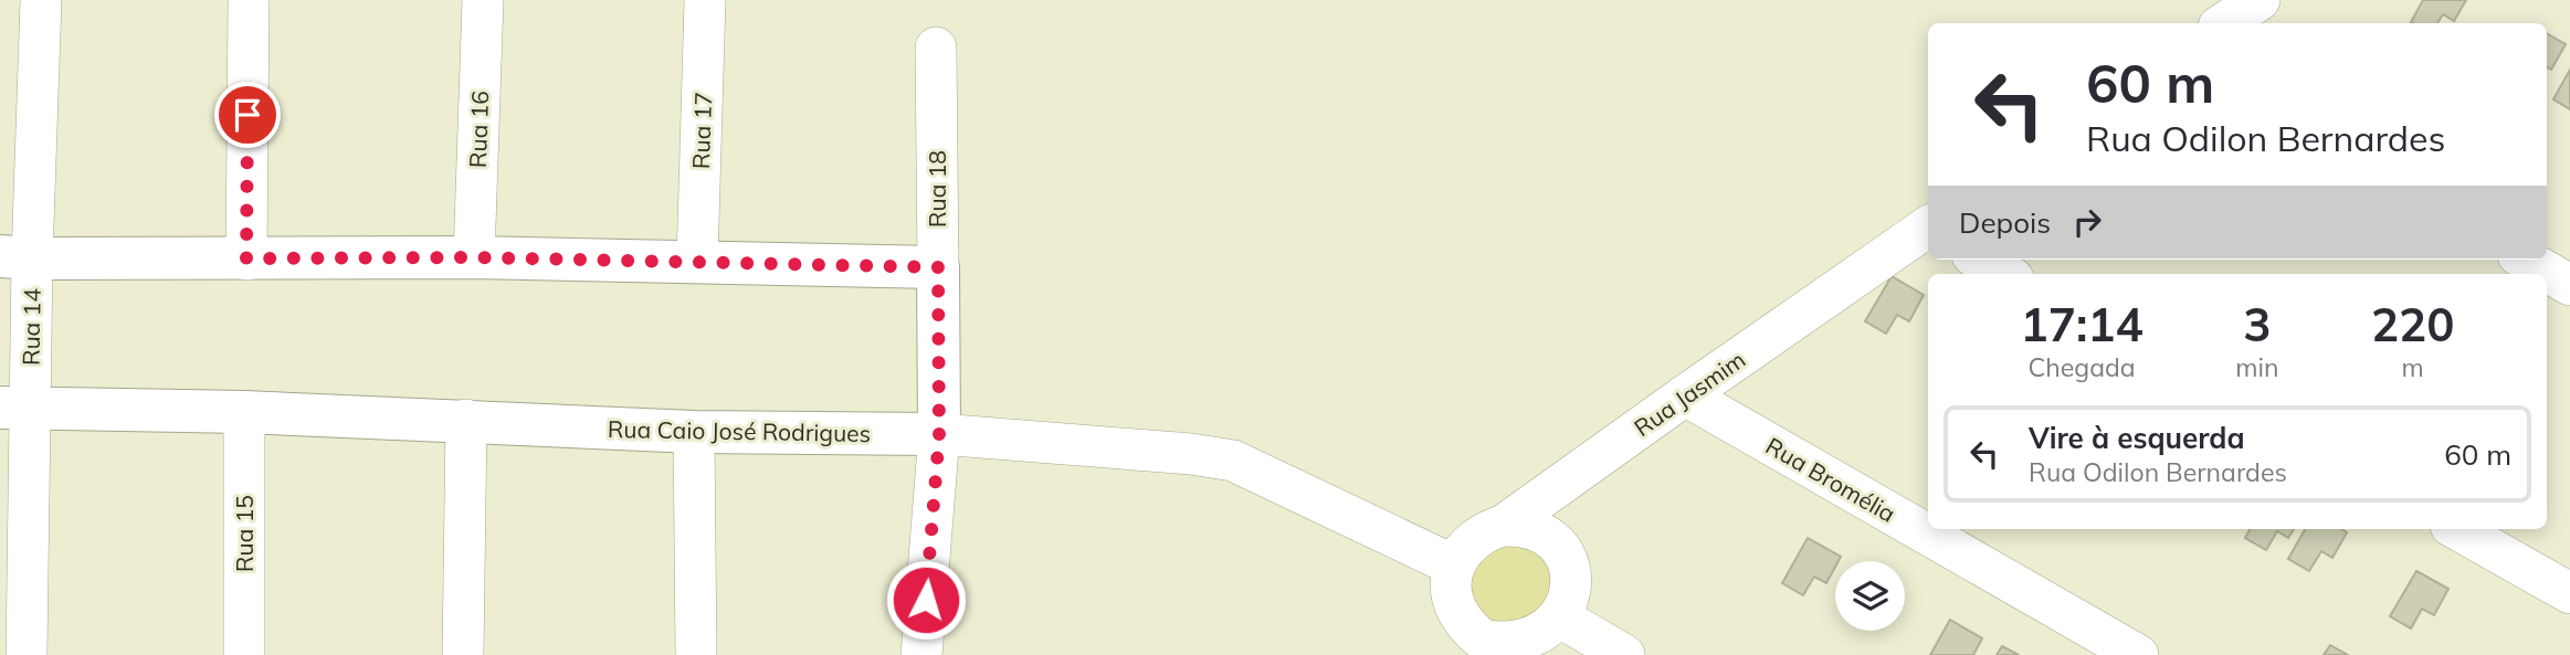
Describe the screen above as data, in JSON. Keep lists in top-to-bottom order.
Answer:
{
  "streets": {
    "street": [
      "Rua 16",
      "Rua 17",
      "Rua 18",
      "Rua 14",
      "Rua Jasmim",
      "Rua Caio José Rodrigues",
      "Rua Bromélia",
      "Rua 15"
    ]
  },
  "crossings": [
    ["Rua 18", "Rua Caio José Rodrigues"],
    ["Rua 14", "Rua Caio José Rodrigues"],
    ["Rua Jasmim", "Rua Caio José Rodrigues"],
    ["Rua Jasmim", "Rua Bromélia"],
    ["Rua Caio José Rodrigues", "Rua 15"]
  ],
  "page": {
    "turn": ["60 m", "Rua Odilon Bernardes"],
    "then": "Depois",
    "eta": [
      "17:14",
      "Chegada",
      "3",
      "min",
      "220",
      "m"
    ],
    "list": [
      {
        "name": "Vire à esquerda",
        "note": "Rua Odilon Bernardes",
        "value": "60 m"
      }
    ]
  }
}
